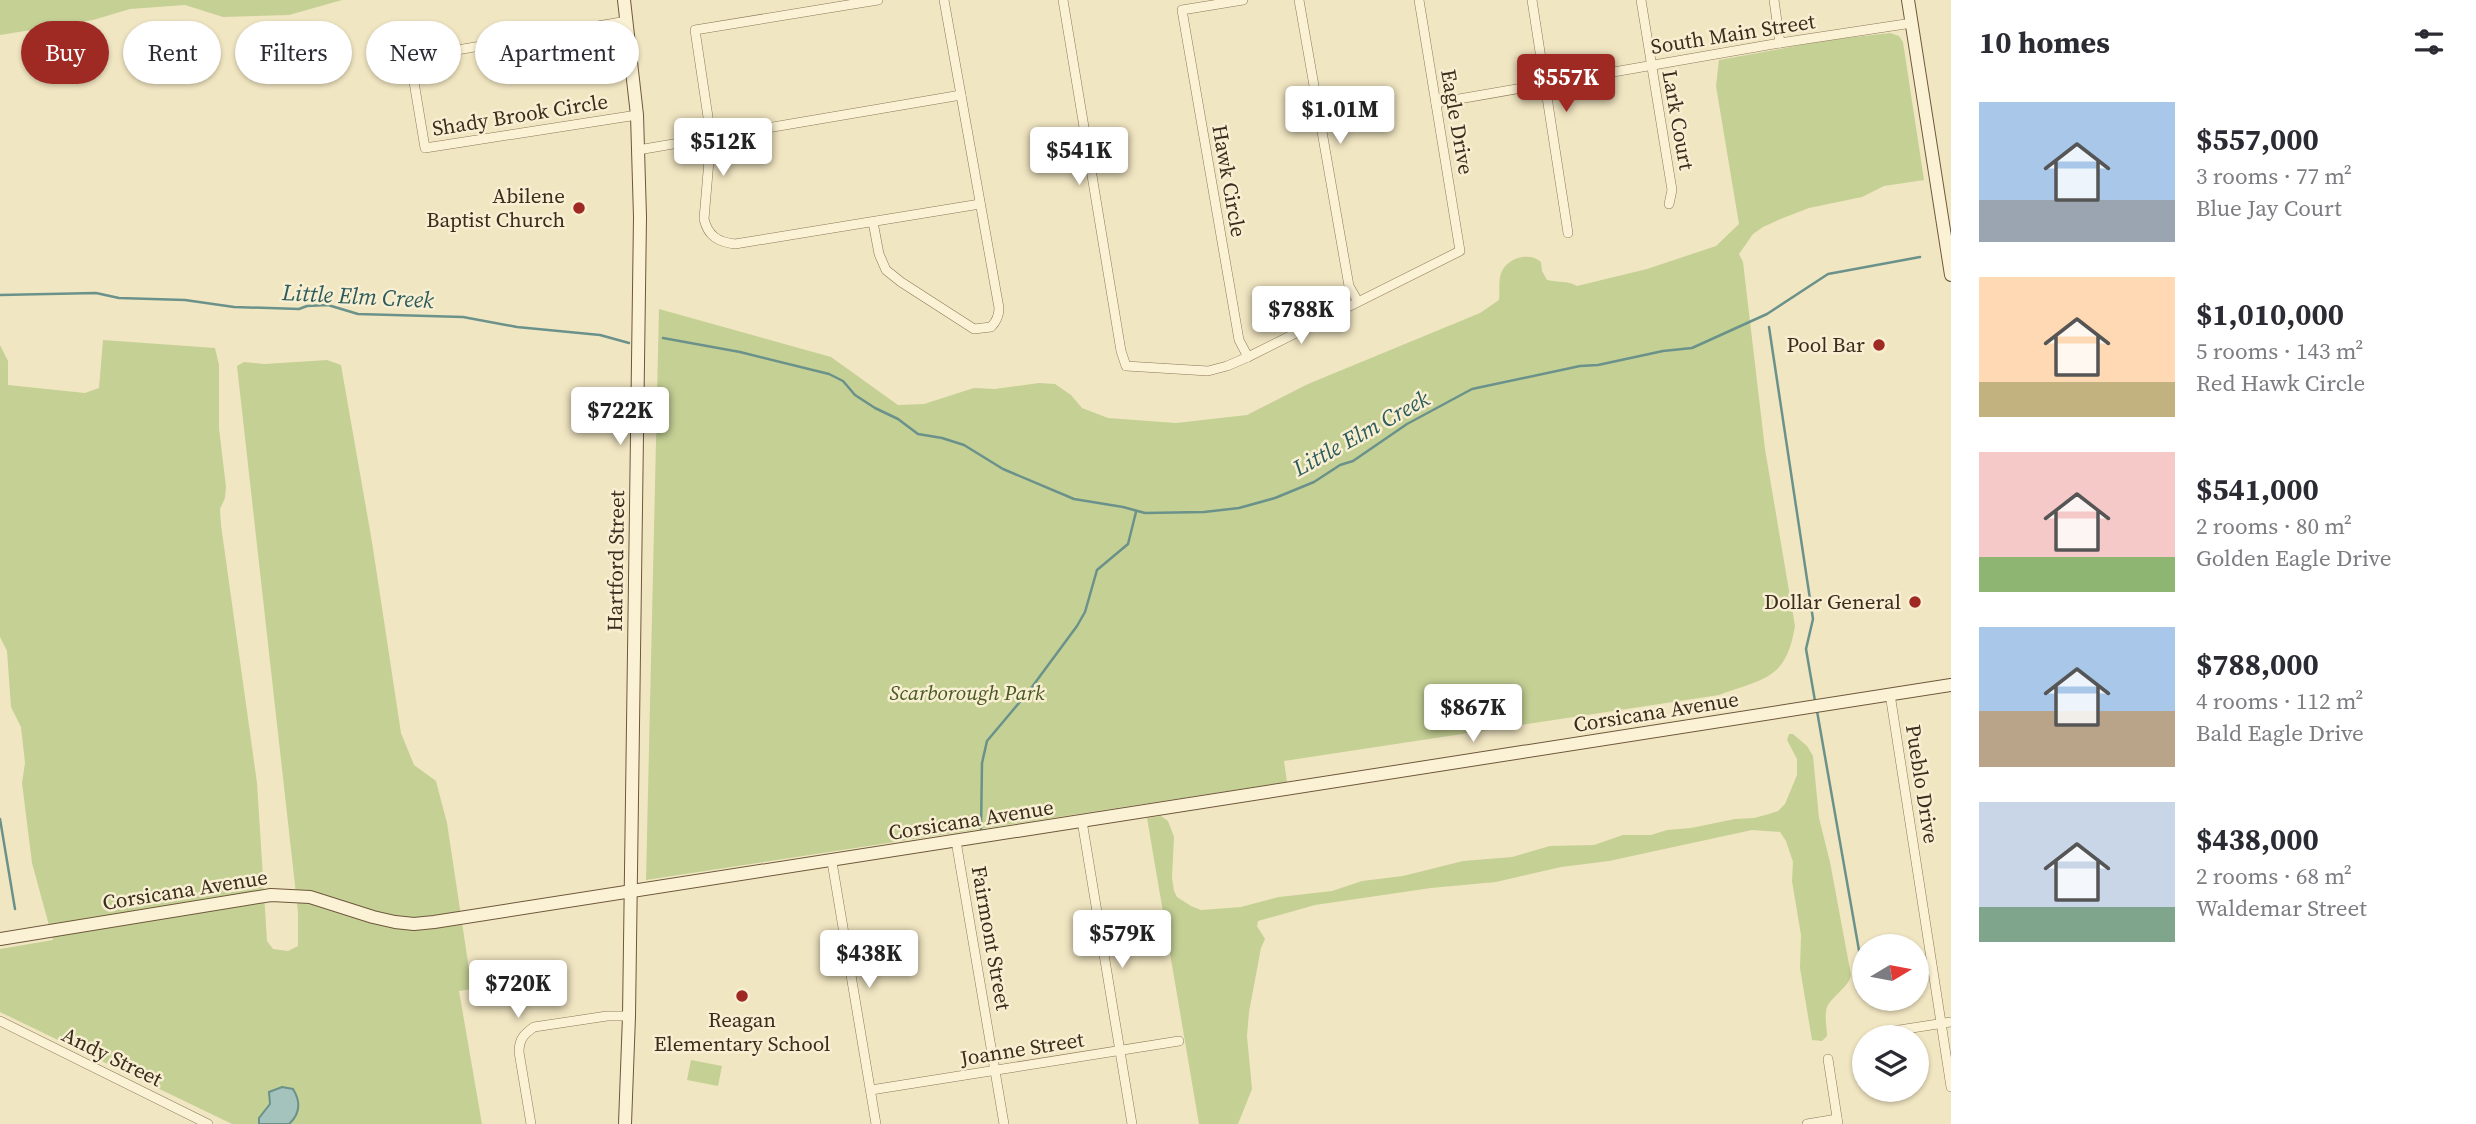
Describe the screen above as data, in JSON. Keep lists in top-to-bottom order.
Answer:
{
  "streets": {
    "street": [
      "South Main Street",
      "Shady Brook Circle",
      "Lark Court",
      "Eagle Drive",
      "Hawk Circle",
      "Hartford Street",
      "Corsicana Avenue",
      "Pueblo Drive",
      "Fairmont Street",
      "Joanne Street",
      "Andy Street"
    ]
  },
  "crossings": [
    ["South Main Street", "Lark Court"],
    ["South Main Street", "Eagle Drive"],
    ["Shady Brook Circle", "Hartford Street"],
    ["Hartford Street", "Corsicana Avenue"],
    ["Corsicana Avenue", "Pueblo Drive"],
    ["Corsicana Avenue", "Fairmont Street"],
    ["Fairmont Street", "Joanne Street"]
  ],
  "water": ["Little Elm Creek"],
  "parks": ["Scarborough Park"],
  "places": [
    "Abilene Baptist Church",
    "Pool Bar",
    "Dollar General",
    "Reagan Elementary School"
  ],
  "north": "right",
  "page": {
    "heading": "10 homes",
    "chip": [
      "Buy",
      "Rent",
      "Filters",
      "New",
      "Apartment"
    ],
    "price": [
      "$557K",
      "$1.01M",
      "$512K",
      "$541K",
      "$788K",
      "$722K",
      "$867K",
      "$579K",
      "$438K",
      "$720K"
    ],
    "list": [
      {
        "name": "$557,000",
        "note": "3 rooms · 77 m² · Blue Jay Court"
      },
      {
        "name": "$1,010,000",
        "note": "5 rooms · 143 m² · Red Hawk Circle"
      },
      {
        "name": "$541,000",
        "note": "2 rooms · 80 m² · Golden Eagle Drive"
      },
      {
        "name": "$788,000",
        "note": "4 rooms · 112 m² · Bald Eagle Drive"
      },
      {
        "name": "$438,000",
        "note": "2 rooms · 68 m² · Waldemar Street"
      }
    ]
  }
}
